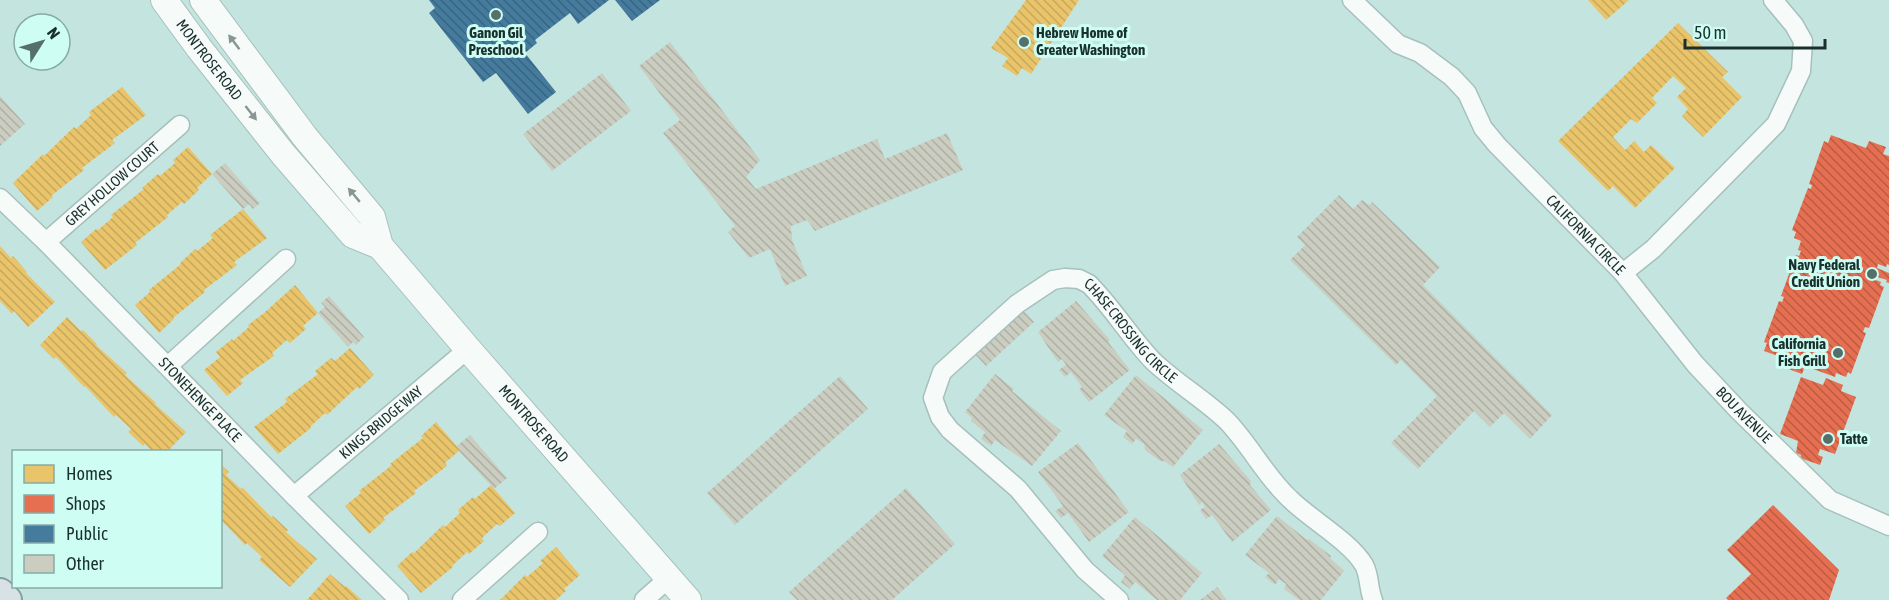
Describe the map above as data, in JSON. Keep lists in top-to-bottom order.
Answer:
{
  "streets": {
    "street": [
      "MONTROSE ROAD",
      "GREY HOLLOW COURT",
      "CALIFORNIA CIRCLE",
      "CHASE CROSSING CIRCLE",
      "STONEHENGE PLACE",
      "BOU AVENUE",
      "KINGS BRIDGE WAY"
    ]
  },
  "crossings": [
    ["MONTROSE ROAD", "KINGS BRIDGE WAY"],
    ["GREY HOLLOW COURT", "STONEHENGE PLACE"],
    ["CALIFORNIA CIRCLE", "BOU AVENUE"],
    ["STONEHENGE PLACE", "KINGS BRIDGE WAY"]
  ],
  "places": [
    "Ganon Gil Preschool",
    "Hebrew Home of Greater Washington",
    "Navy Federal Credit Union",
    "California Fish Grill",
    "Tatte"
  ],
  "legend": [
    "Homes",
    "Shops",
    "Public",
    "Other"
  ],
  "scale_bar": "50 m",
  "north": "top right"
}
